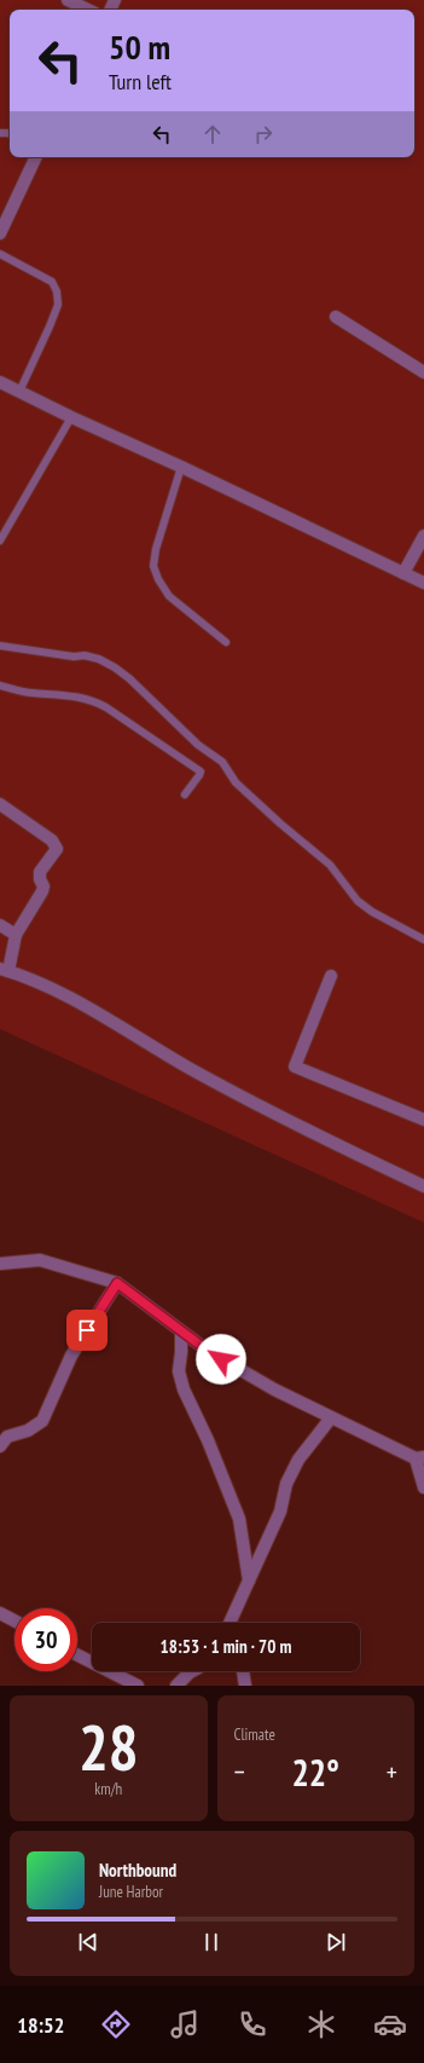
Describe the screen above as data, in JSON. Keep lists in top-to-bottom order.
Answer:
{
  "page": {
    "turn": ["50 m", "Turn left"],
    "limit": "30",
    "trip": "18:53 · 1 min · 70 m",
    "tile": [
      ["28", "km/h"],
      "Climate"
    ],
    "heat": ["−", "22°", "+"],
    "song": ["Northbound", "June Harbor"],
    "tabs": "18:52"
  }
}
